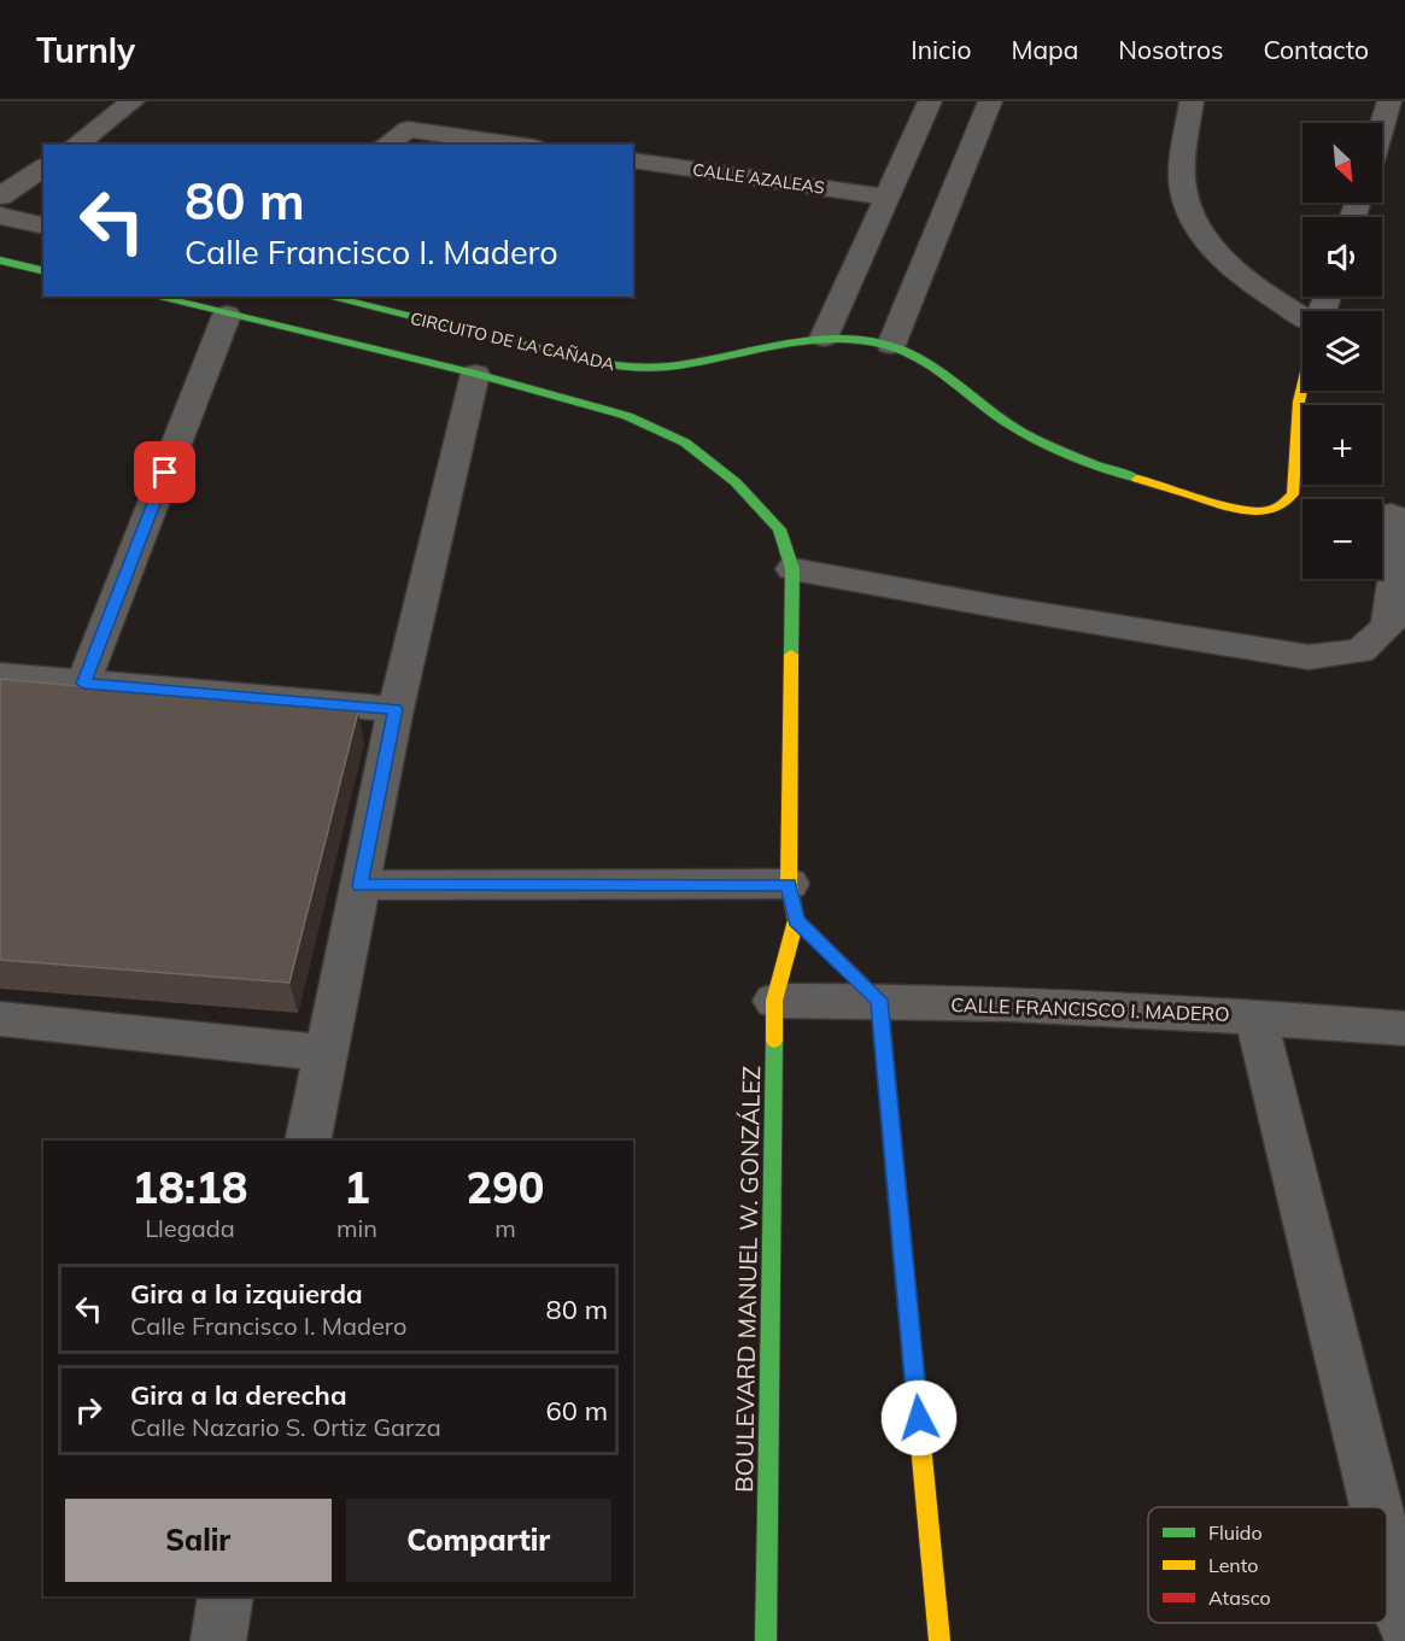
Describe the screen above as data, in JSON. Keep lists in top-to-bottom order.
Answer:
{
  "streets": {
    "street": [
      "CALLE AZALEAS",
      "CIRCUITO DE LA CAÑADA",
      "CALLE FRANCISCO I. MADERO",
      "BOULEVARD MANUEL W. GONZÁLEZ"
    ]
  },
  "crossings": [
    ["CIRCUITO DE LA CAÑADA", "BOULEVARD MANUEL W. GONZÁLEZ"],
    ["CALLE FRANCISCO I. MADERO", "BOULEVARD MANUEL W. GONZÁLEZ"]
  ],
  "legend": ["Fluido", "Lento", "Atasco"],
  "north": "bottom right",
  "page": {
    "header": "Turnly",
    "nav": [
      "Inicio",
      "Mapa",
      "Nosotros",
      "Contacto"
    ],
    "map_buttons": ["+", "−"],
    "turn": ["80 m", "Calle Francisco I. Madero"],
    "eta": [
      "18:18",
      "Llegada",
      "1",
      "min",
      "290",
      "m"
    ],
    "list": [
      {
        "name": "Gira a la izquierda",
        "note": "Calle Francisco I. Madero",
        "value": "80 m"
      },
      {
        "name": "Gira a la derecha",
        "note": "Calle Nazario S. Ortiz Garza",
        "value": "60 m"
      }
    ],
    "buttons": ["Salir", "Compartir"]
  }
}
